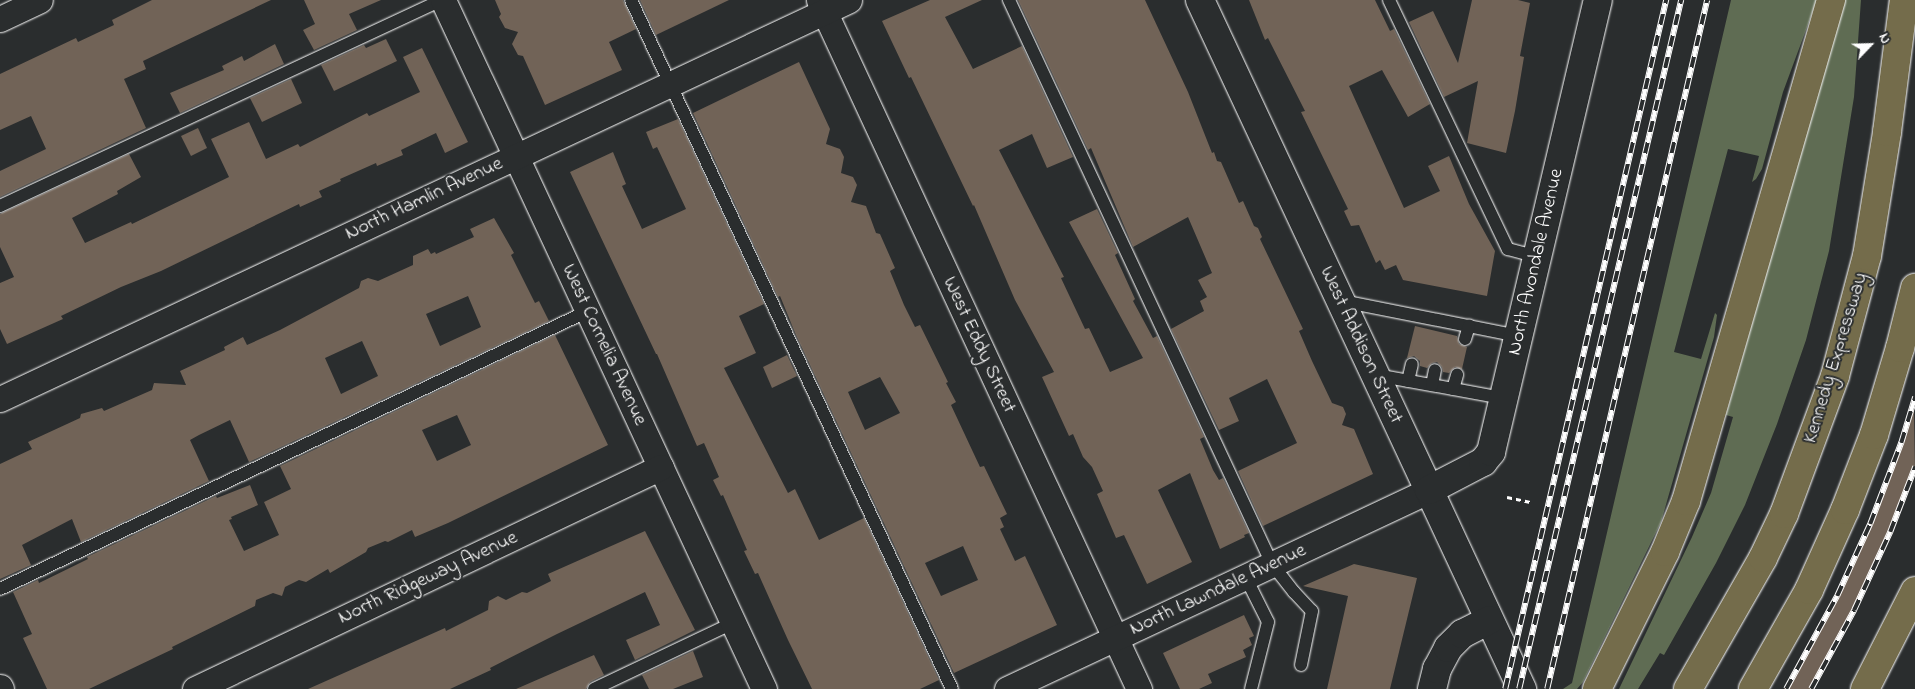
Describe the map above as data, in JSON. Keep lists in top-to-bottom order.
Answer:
{
  "streets": {
    "highway": ["Kennedy Expressway"],
    "street": [
      "North Hamlin Avenue",
      "North Avondale Avenue",
      "West Cornelia Avenue",
      "West Eddy Street",
      "West Addison Street",
      "North Ridgeway Avenue",
      "North Lawndale Avenue"
    ]
  },
  "crossings": [
    ["North Hamlin Avenue", "West Cornelia Avenue"],
    ["North Hamlin Avenue", "West Eddy Street"],
    ["North Avondale Avenue", "West Addison Street"],
    ["North Avondale Avenue", "North Lawndale Avenue"],
    ["West Cornelia Avenue", "North Ridgeway Avenue"],
    ["West Eddy Street", "North Lawndale Avenue"],
    ["West Addison Street", "North Lawndale Avenue"]
  ],
  "north": "top right"
}
